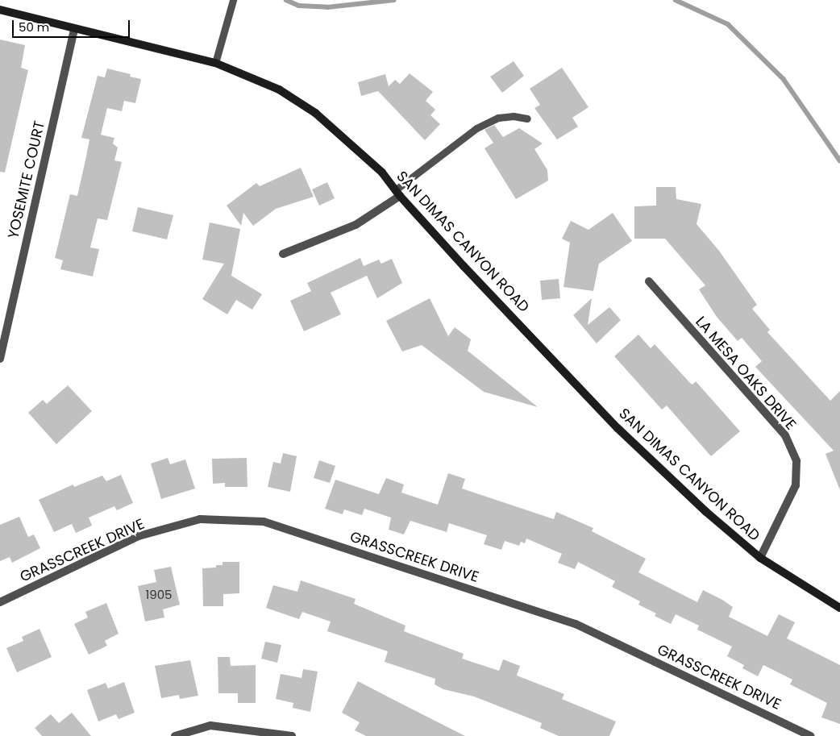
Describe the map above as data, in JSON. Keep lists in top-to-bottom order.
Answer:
{
  "streets": {
    "street": [
      "YOSEMITE COURT",
      "SAN DIMAS CANYON ROAD",
      "LA MESA OAKS DRIVE",
      "GRASSCREEK DRIVE"
    ]
  },
  "crossings": [
    ["YOSEMITE COURT", "SAN DIMAS CANYON ROAD"],
    ["SAN DIMAS CANYON ROAD", "LA MESA OAKS DRIVE"]
  ],
  "house_numbers": ["1905"],
  "scale_bar": "50 m"
}
